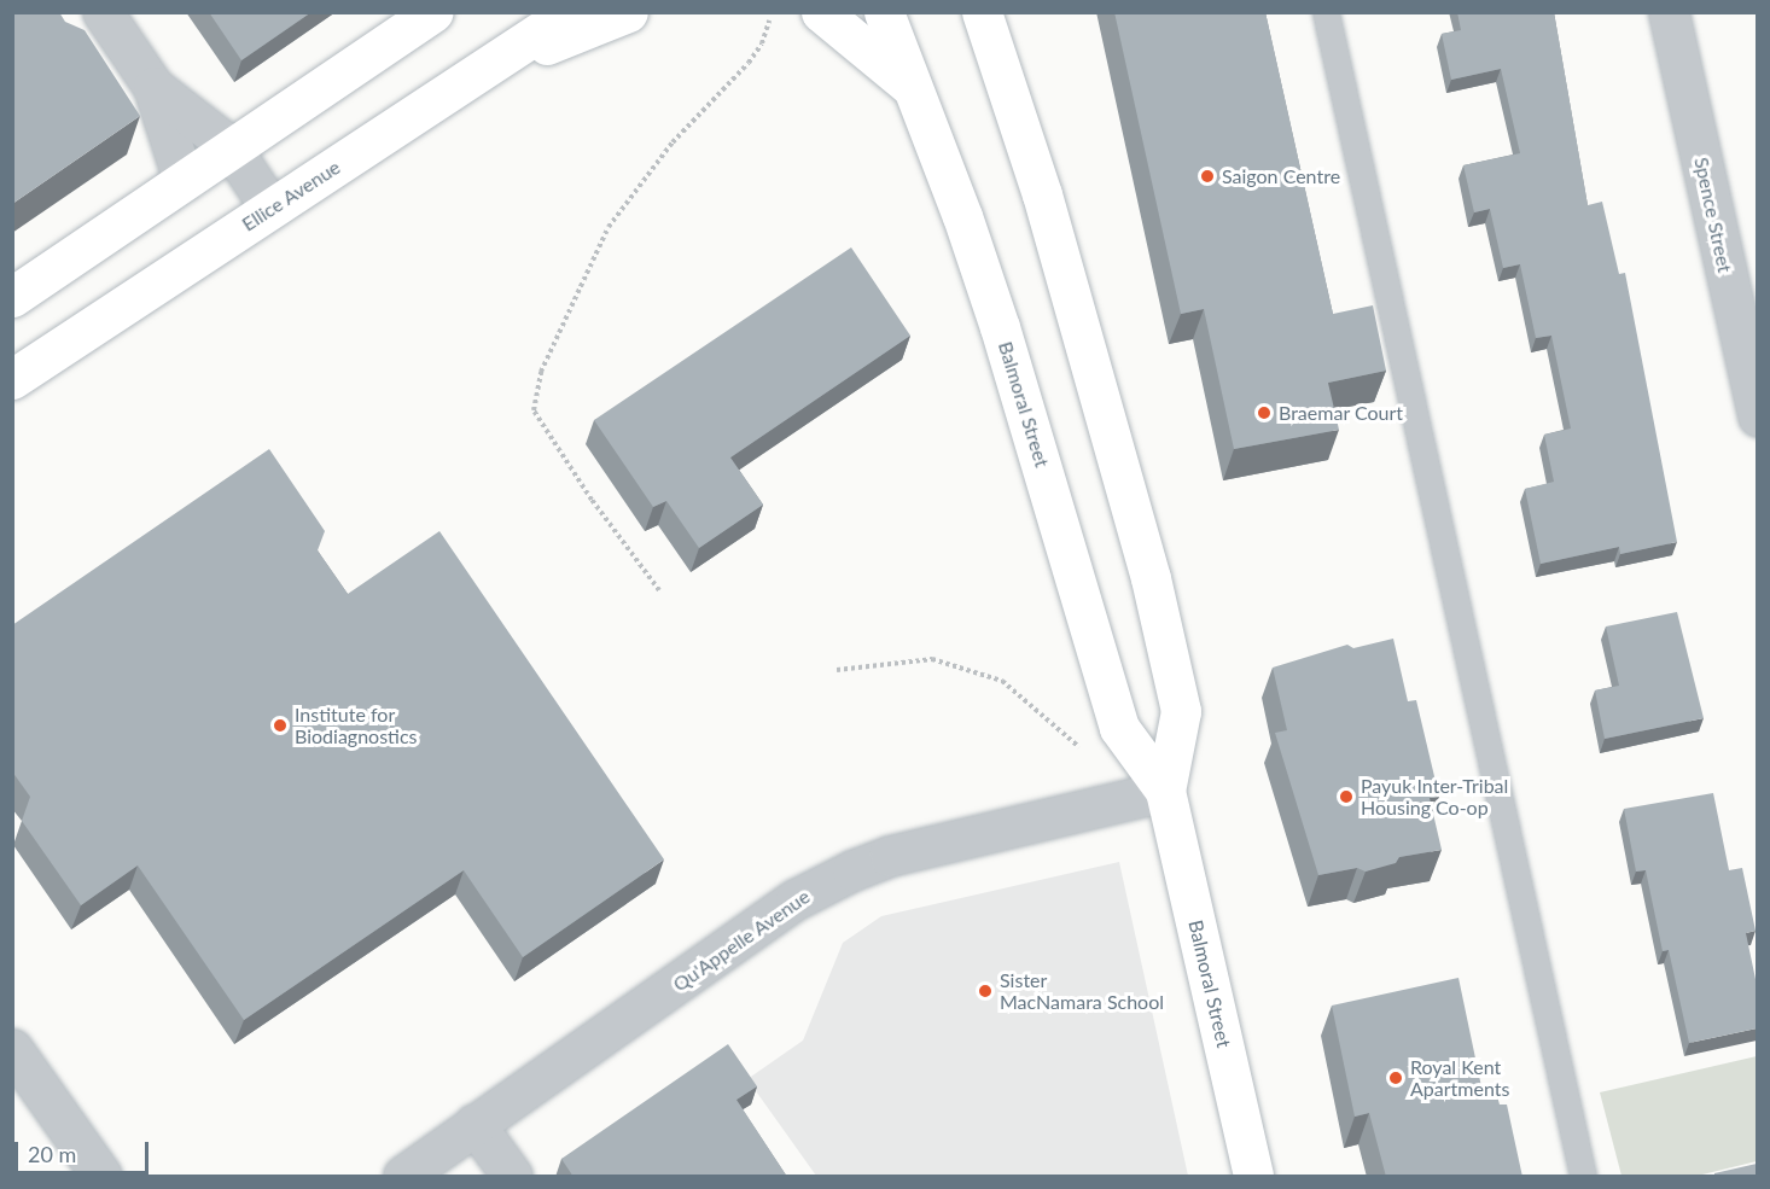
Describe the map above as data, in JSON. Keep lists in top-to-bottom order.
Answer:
{
  "streets": {
    "main road": ["Ellice Avenue", "Balmoral Street"],
    "street": ["Spence Street", "Qu'Appelle Avenue"]
  },
  "crossings": [
    ["Balmoral Street", "Qu'Appelle Avenue"]
  ],
  "places": [
    "Saigon Centre",
    "Braemar Court",
    "Institute for Biodiagnostics",
    "Payuk Inter-Tribal Housing Co-op",
    "Sister MacNamara School",
    "Royal Kent Apartments"
  ],
  "scale_bar": "20 m"
}
